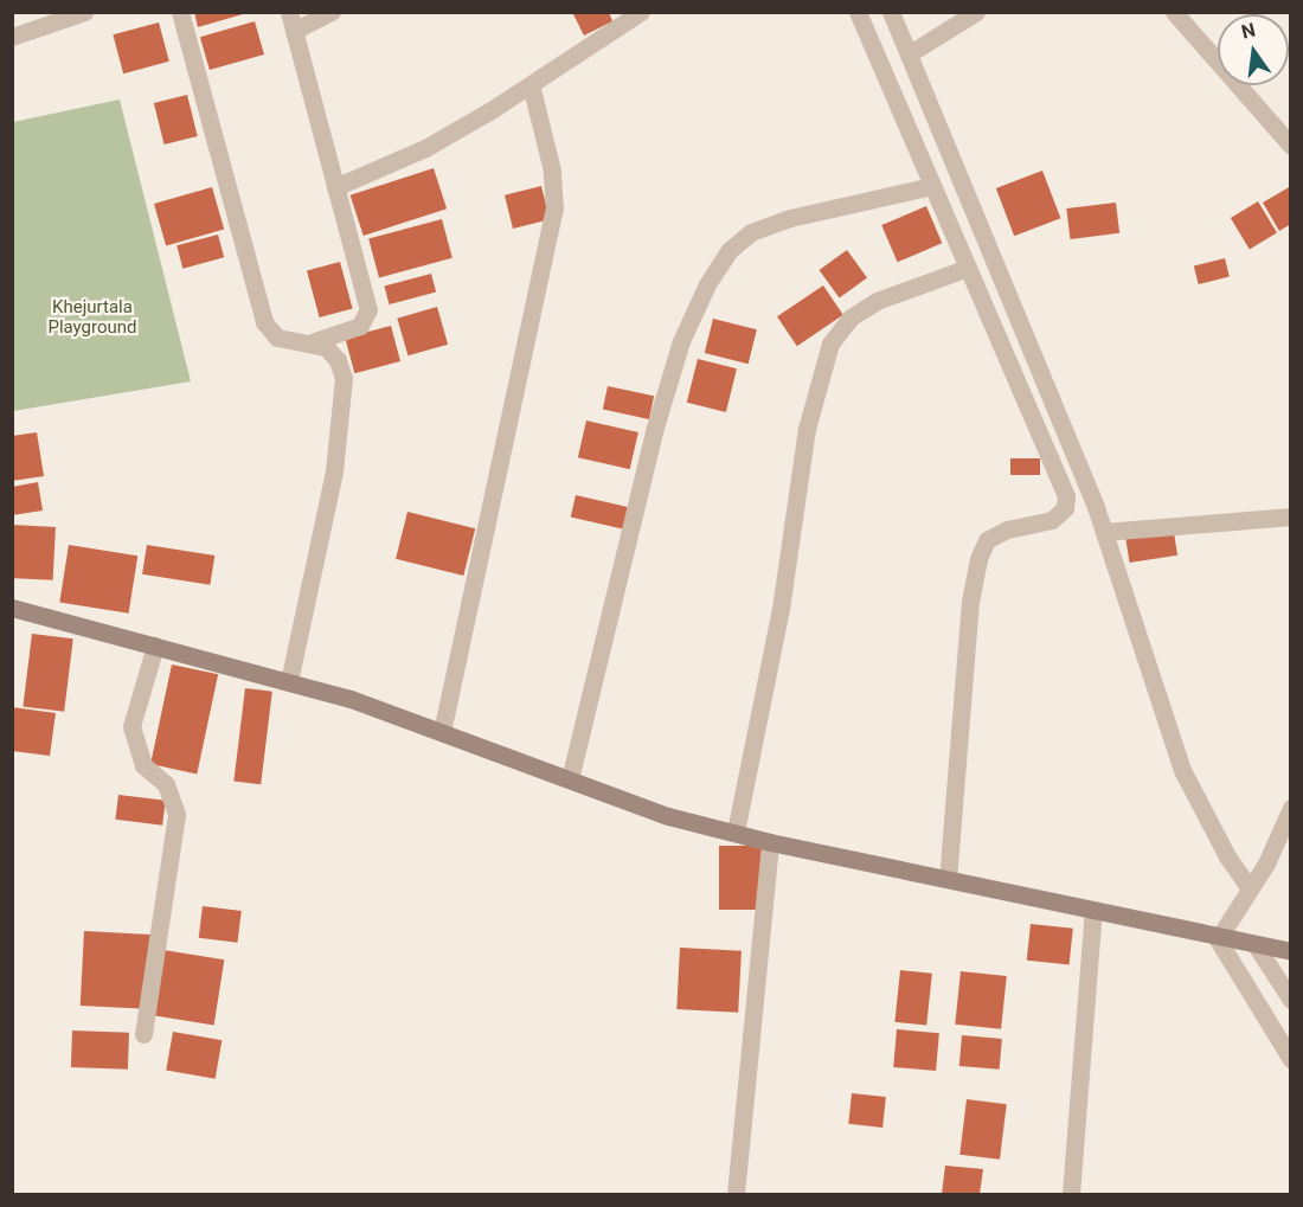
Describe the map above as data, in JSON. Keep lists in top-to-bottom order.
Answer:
{
  "parks": ["Khejurtala Playground"],
  "north": "top"
}
